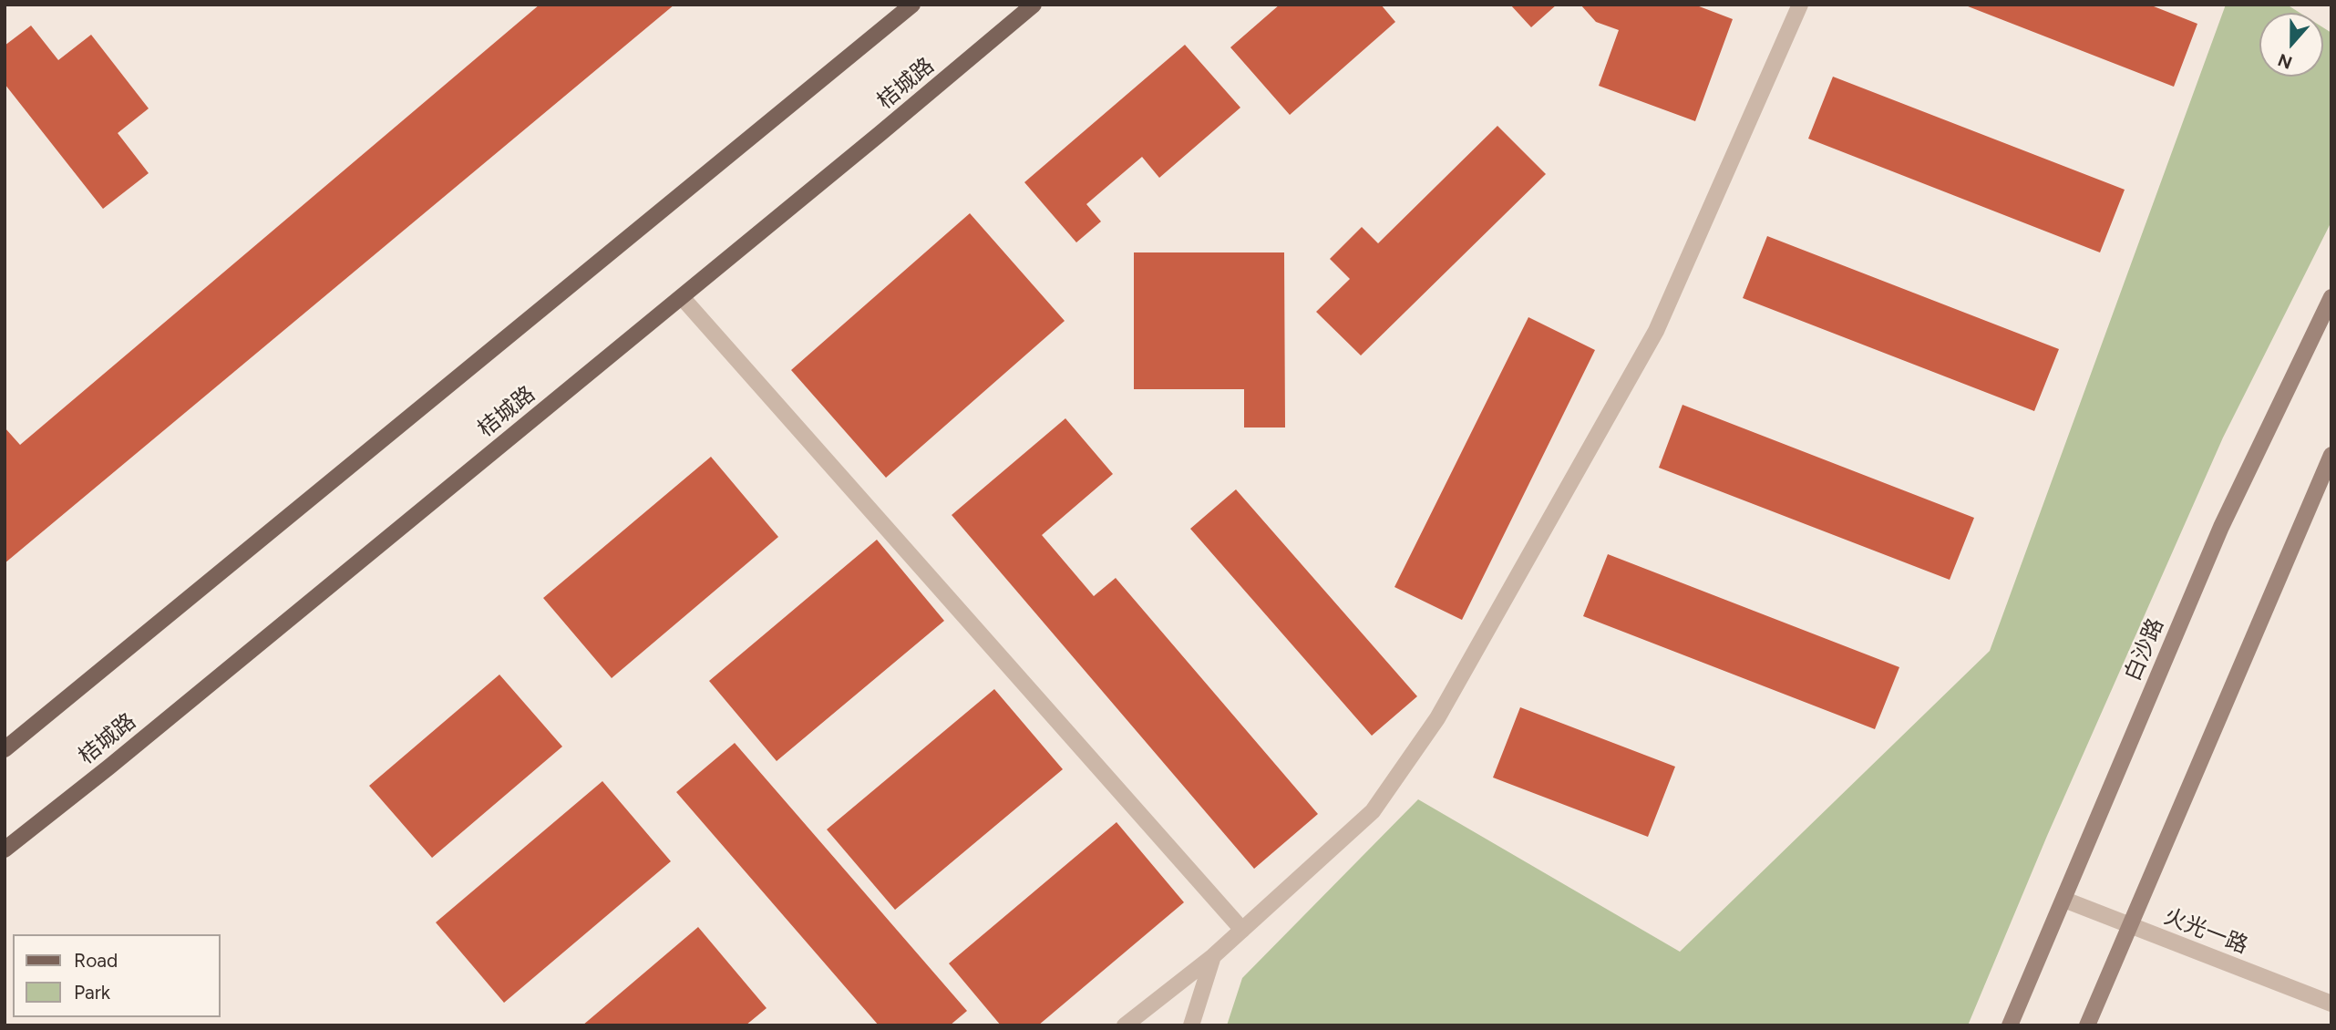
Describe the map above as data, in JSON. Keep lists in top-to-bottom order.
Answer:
{
  "streets": {
    "main road": ["桔城路", "白沙路"],
    "street": ["火光一路"]
  },
  "crossings": [
    ["白沙路", "火光一路"]
  ],
  "legend": ["Road", "Park"],
  "north": "bottom"
}
